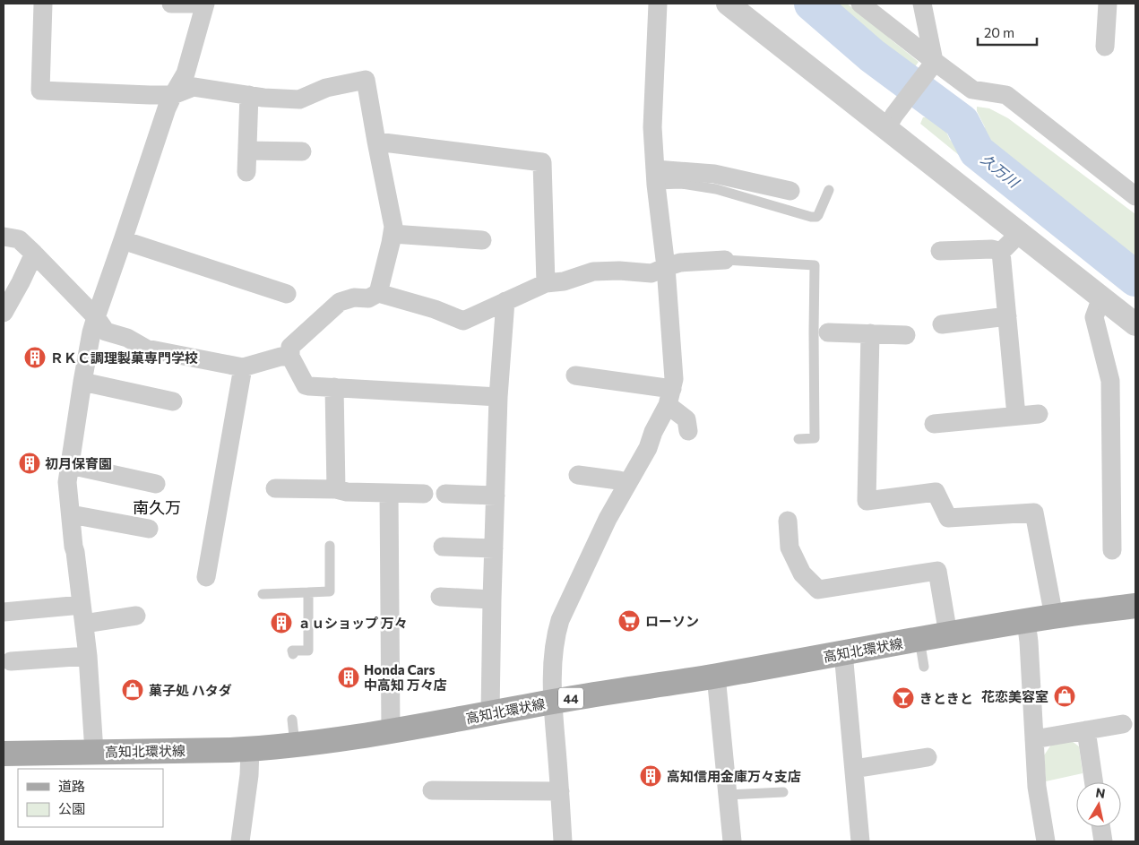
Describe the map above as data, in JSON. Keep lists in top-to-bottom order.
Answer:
{
  "streets": {
    "main road": ["高知北環状線", "44"]
  },
  "districts": ["南久万"],
  "water": ["久万川"],
  "places": {
    "building": [
      "ＲＫＣ調理製菓専門学校",
      "初月保育園",
      "ａｕショップ 万々",
      "Honda Cars 中高知 万々店",
      "高知信用金庫万々支店"
    ],
    "supermarket": ["ローソン"],
    "shop": ["菓子処 ハタダ", "花恋美容室"],
    "bar": ["きときと"]
  },
  "legend": ["道路", "公園"],
  "scale_bar": "20 m",
  "north": "top"
}
